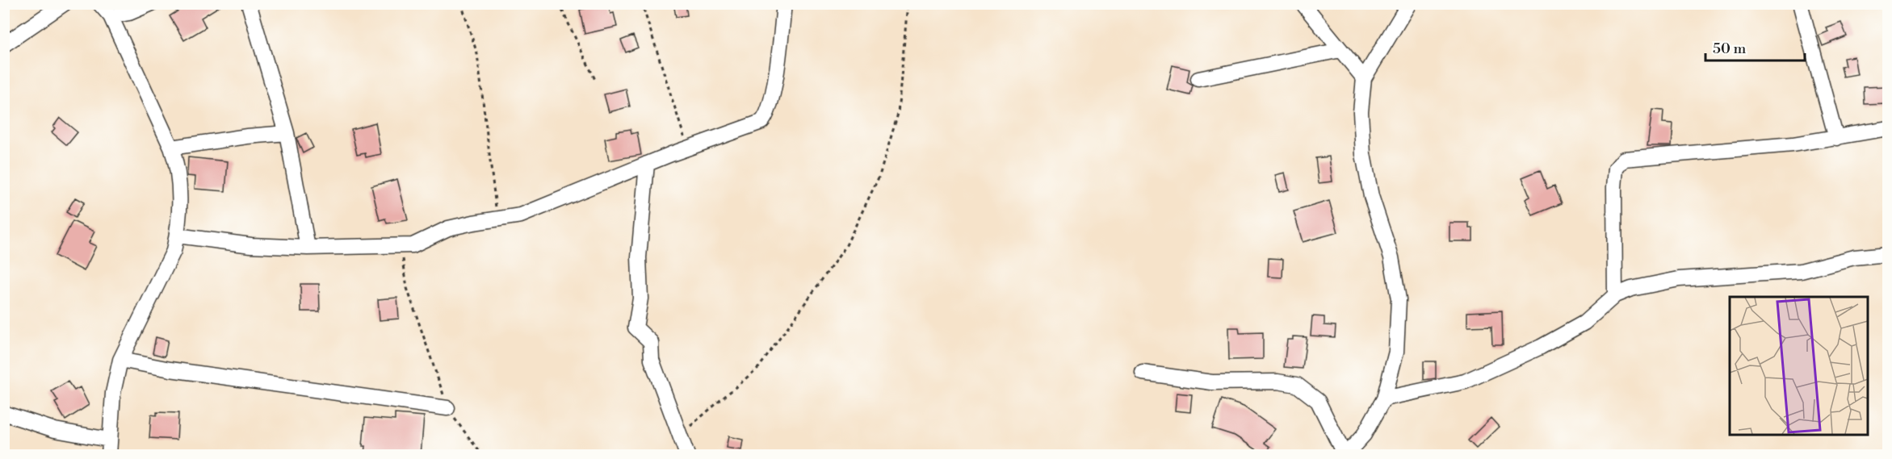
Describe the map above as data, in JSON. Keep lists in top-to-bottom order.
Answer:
{
  "scale_bar": "50 m"
}
